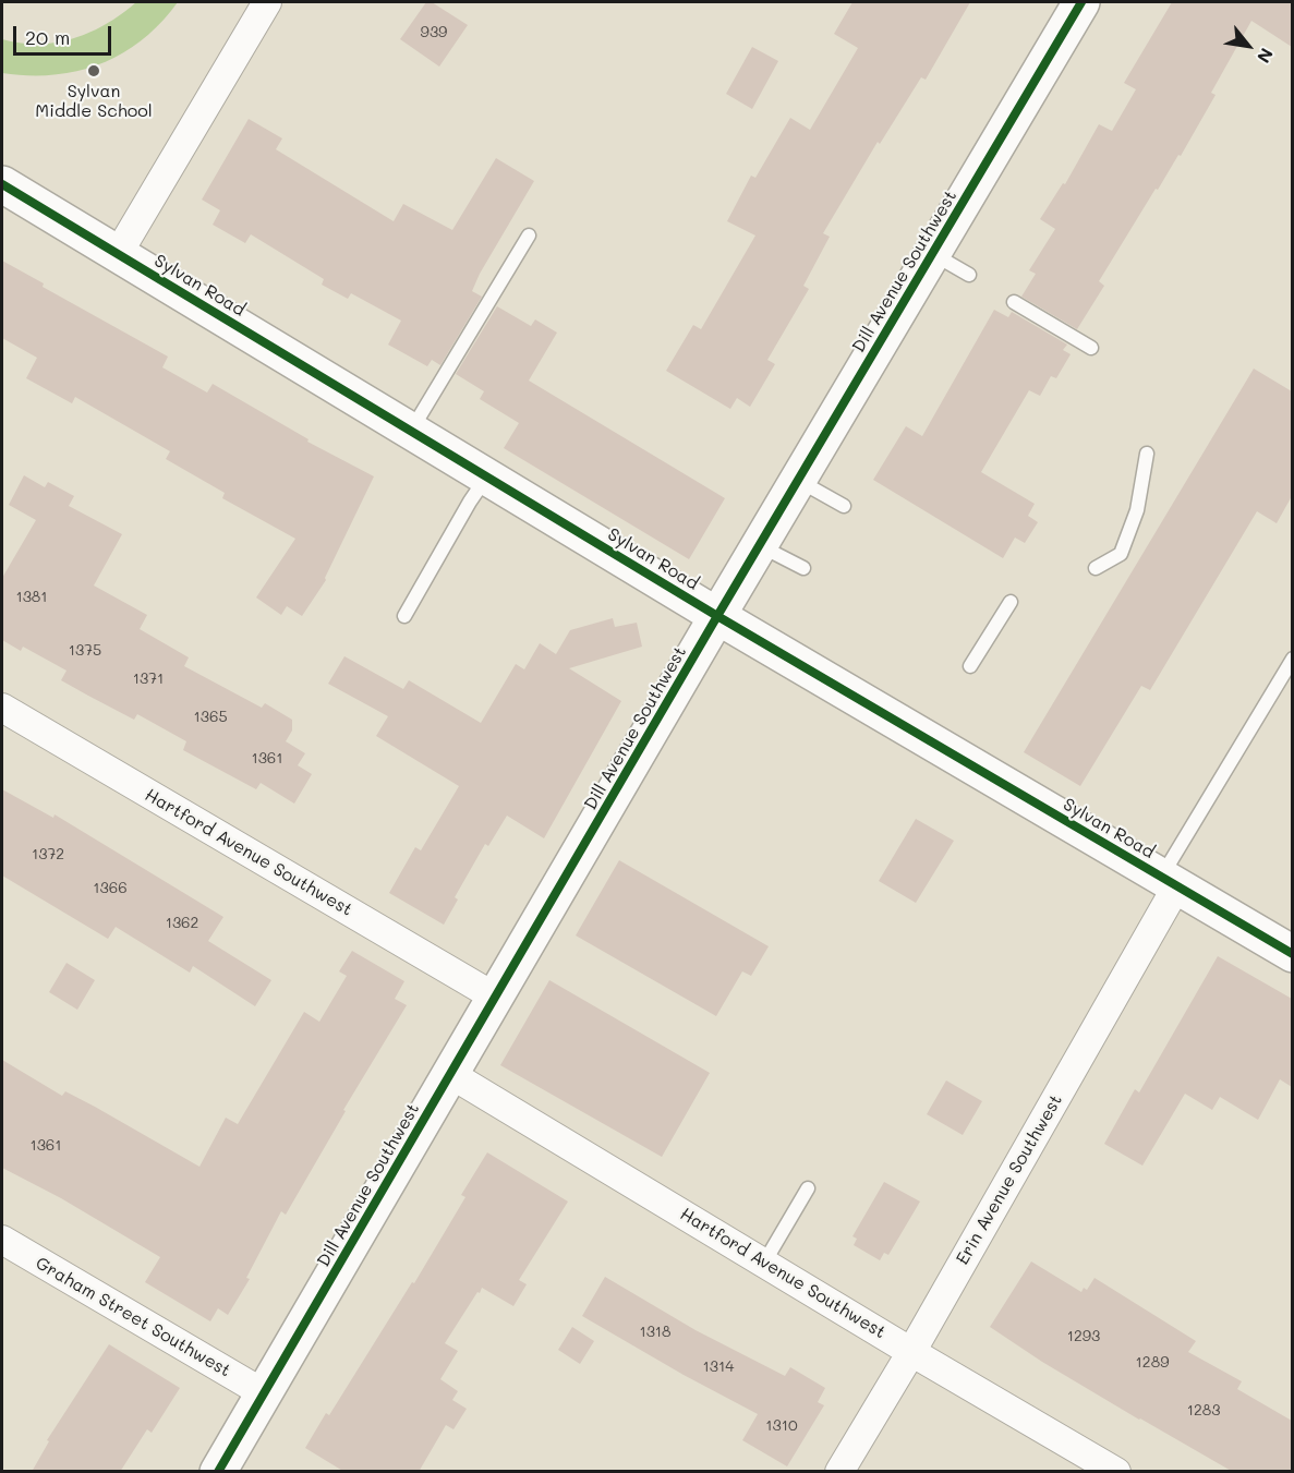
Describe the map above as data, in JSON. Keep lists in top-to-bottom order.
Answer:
{
  "streets": {
    "main road": ["Dill Avenue Southwest", "Sylvan Road"],
    "street": ["Hartford Avenue Southwest", "Erin Avenue Southwest", "Graham Street Southwest"]
  },
  "crossings": [
    ["Dill Avenue Southwest", "Sylvan Road"],
    ["Dill Avenue Southwest", "Hartford Avenue Southwest"],
    ["Dill Avenue Southwest", "Graham Street Southwest"],
    ["Sylvan Road", "Erin Avenue Southwest"],
    ["Hartford Avenue Southwest", "Erin Avenue Southwest"]
  ],
  "places": ["Sylvan Middle School"],
  "house_numbers": [
    "939",
    "1381",
    "1375",
    "1371",
    "1365",
    "1361",
    "1372",
    "1366",
    "1362",
    "1361",
    "1318",
    "1293",
    "1289",
    "1314",
    "1283",
    "1310"
  ],
  "scale_bar": "20 m",
  "north": "bottom right"
}
